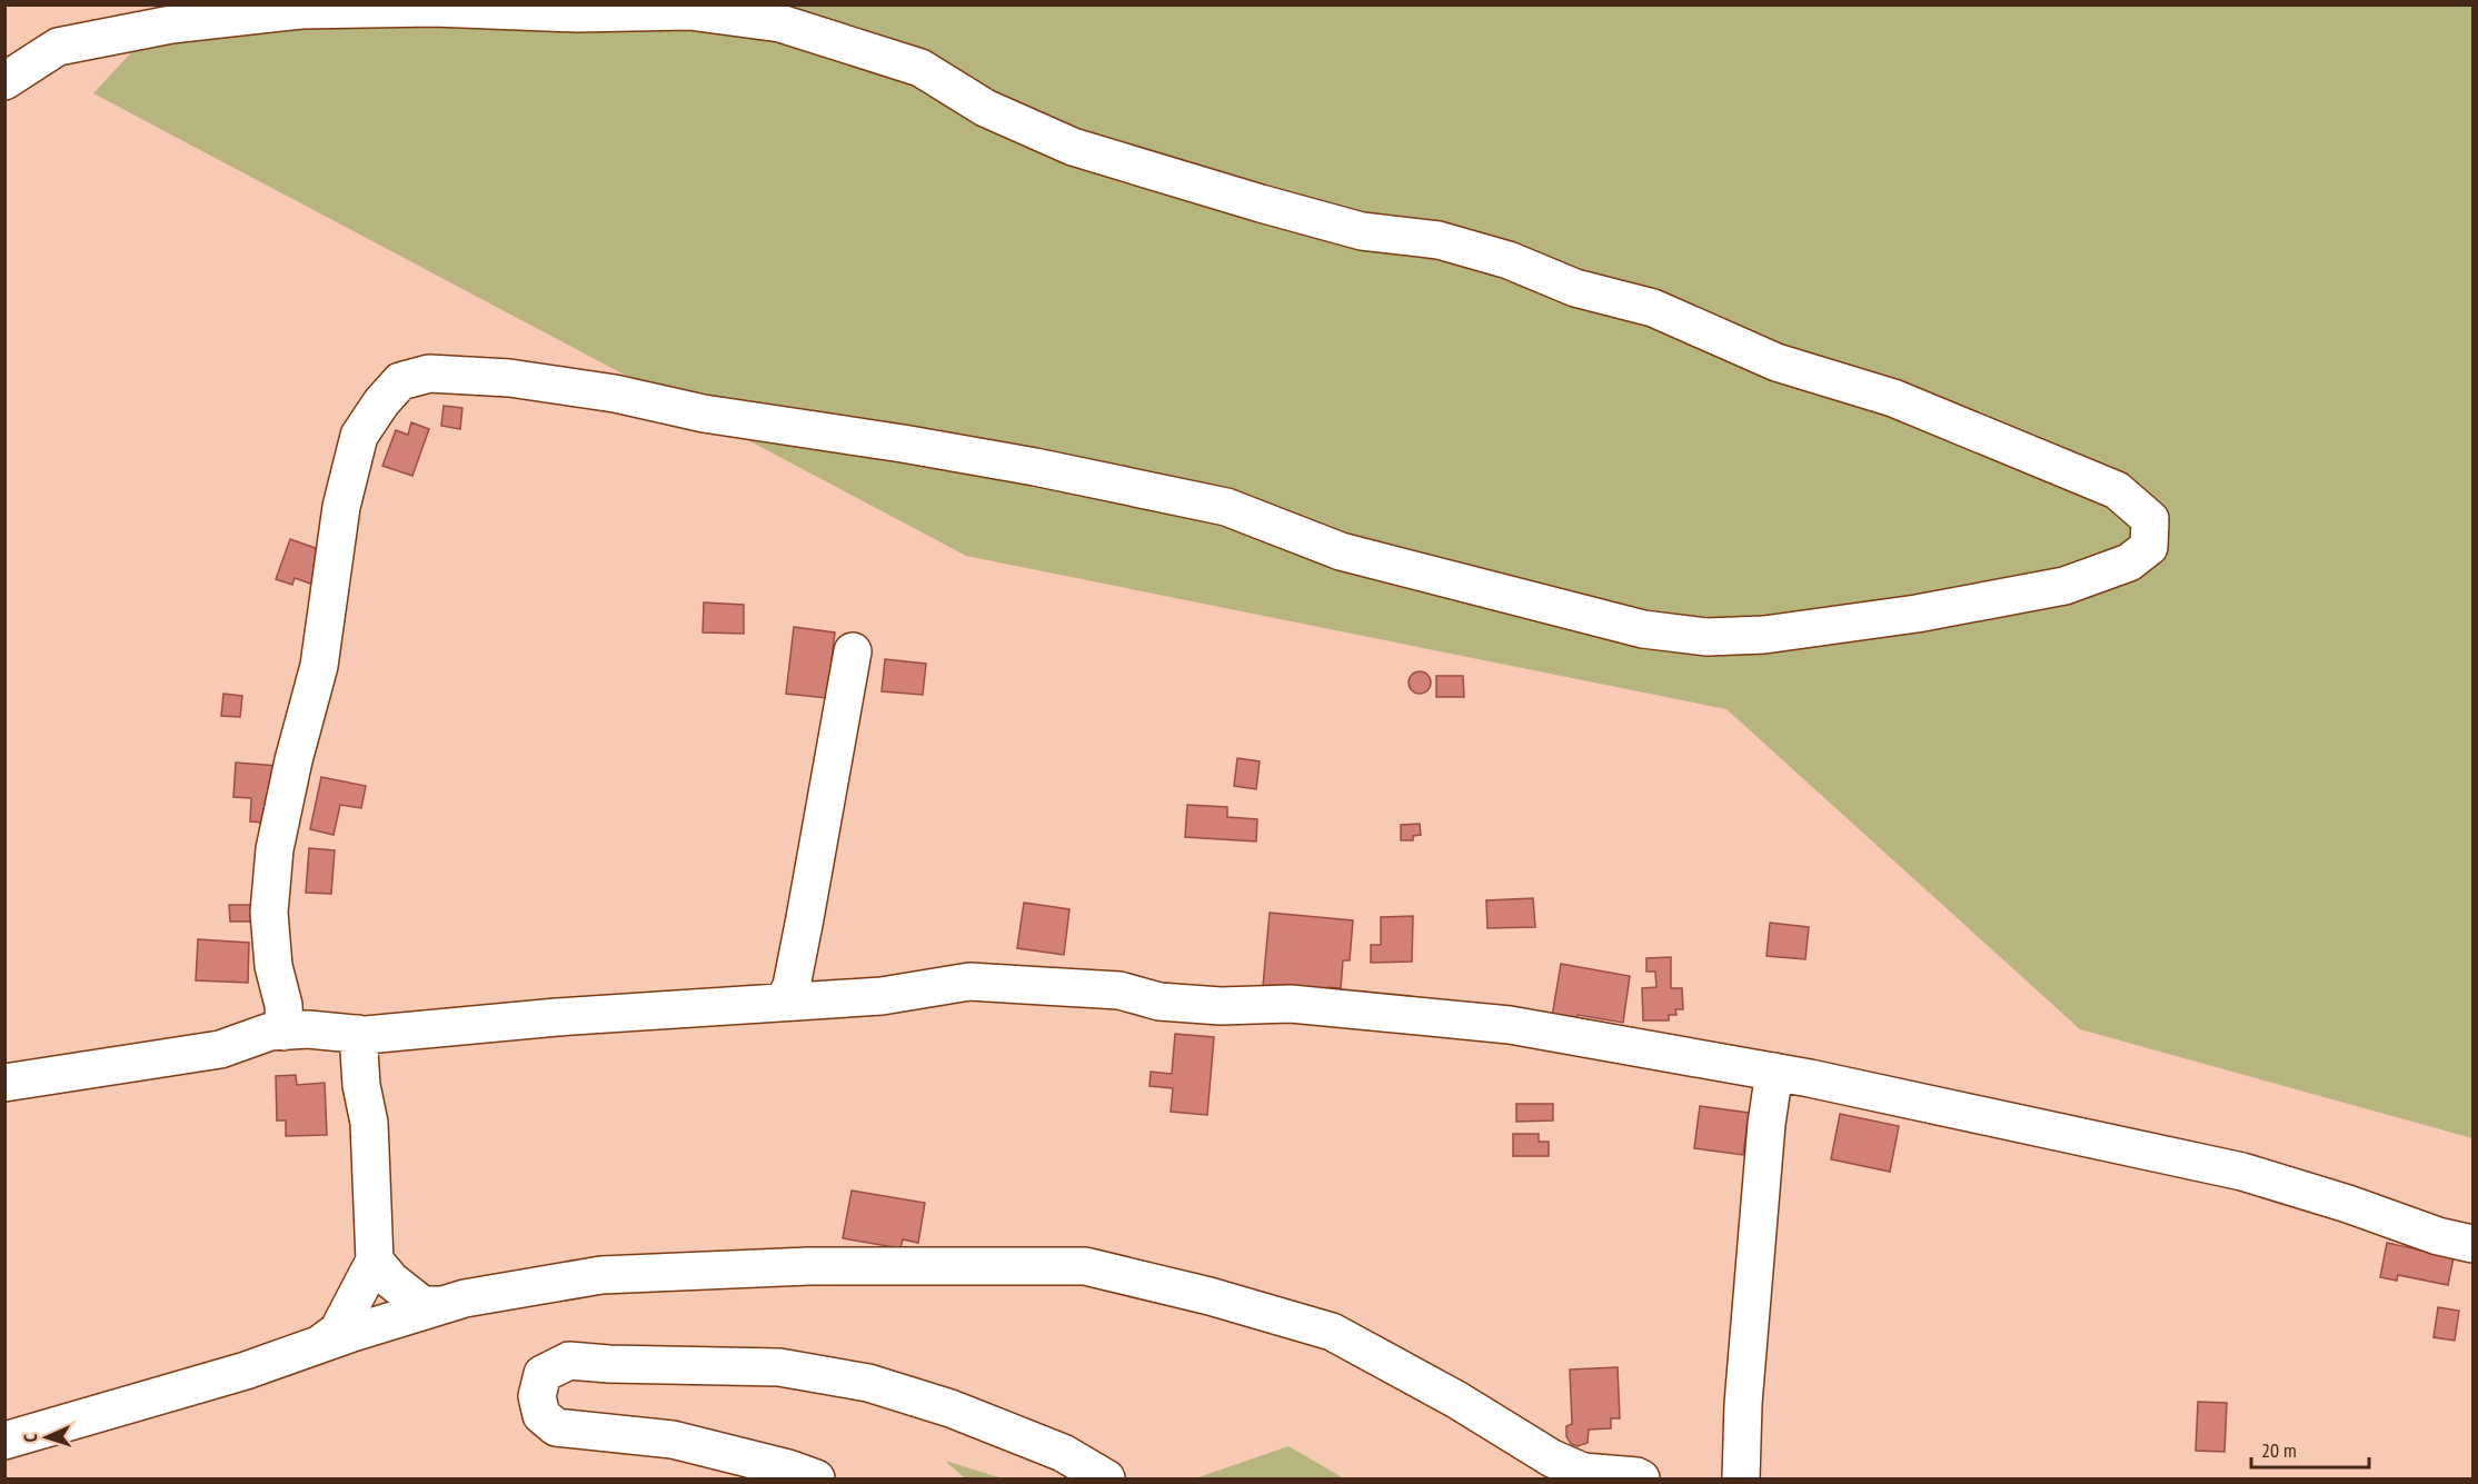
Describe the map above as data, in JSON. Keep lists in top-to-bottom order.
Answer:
{
  "scale_bar": "20 m",
  "north": "left"
}
